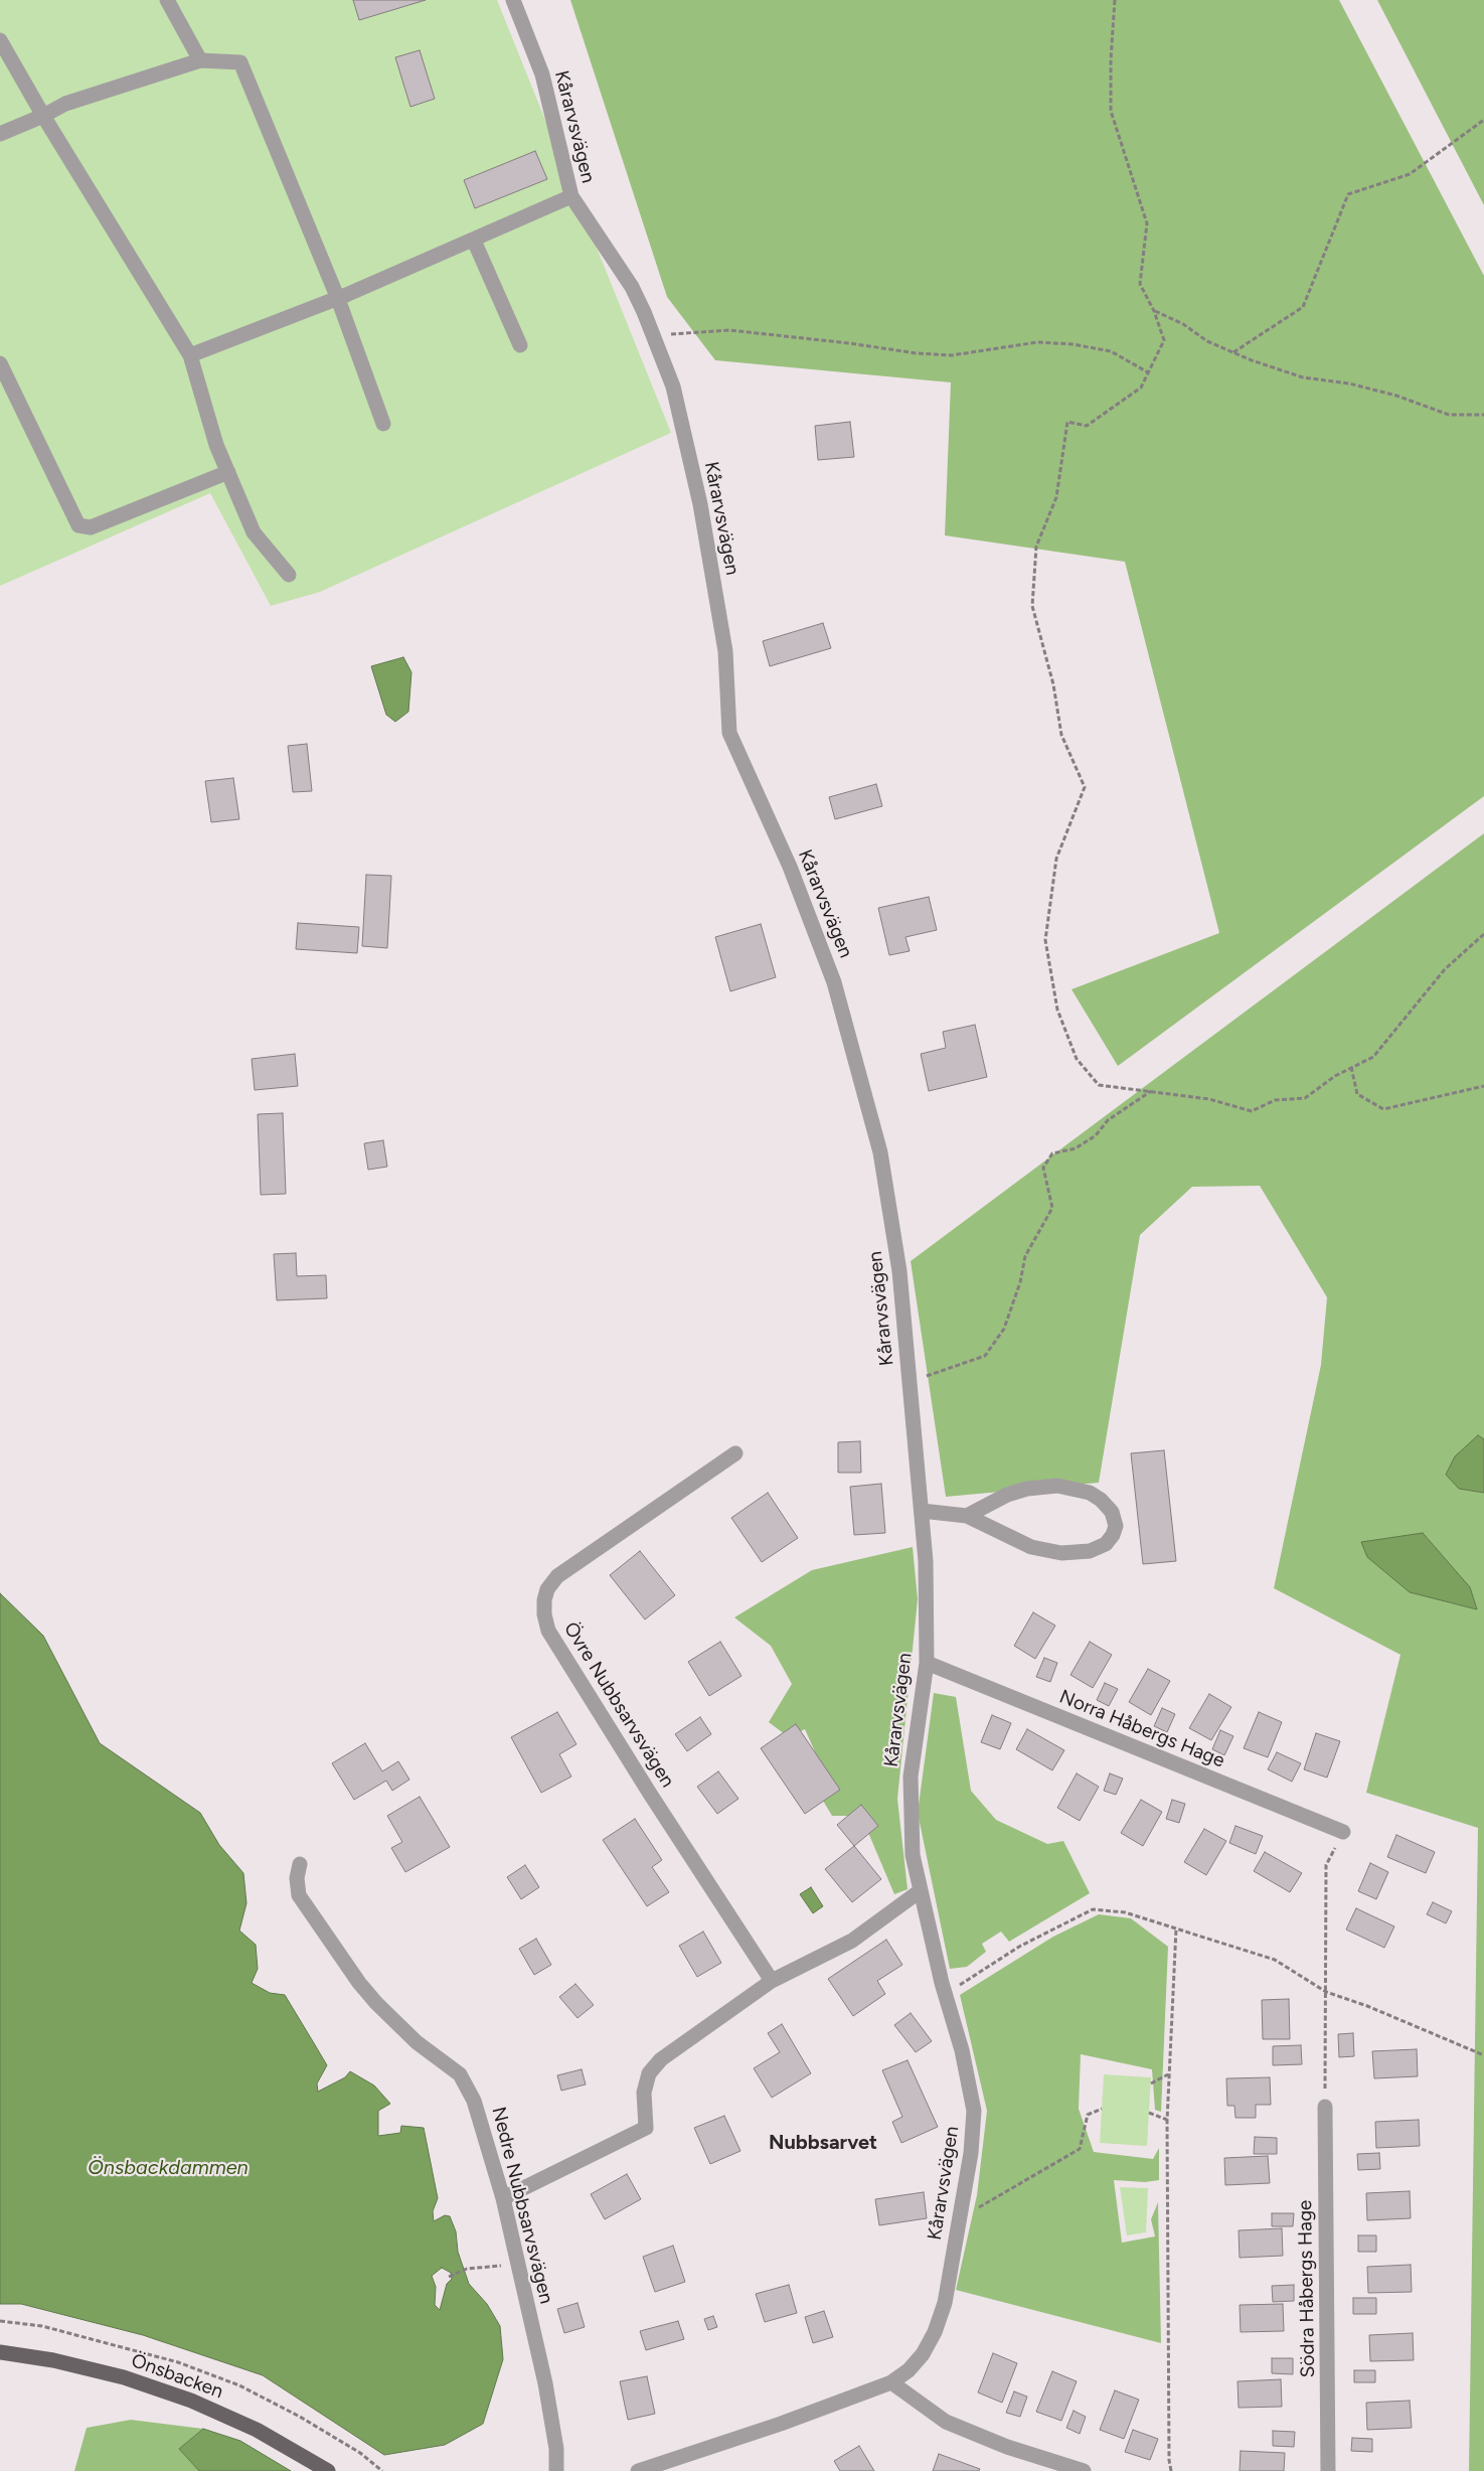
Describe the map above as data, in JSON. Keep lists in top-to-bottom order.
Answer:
{
  "streets": {
    "main road": ["Önsbacken"],
    "street": [
      "Kårarvsvägen",
      "Övre Nubbsarvsvägen",
      "Norra Håbergs Hage",
      "Nedre Nubbsarvsvägen",
      "Södra Håbergs Hage"
    ]
  },
  "crossings": [
    ["Kårarvsvägen", "Norra Håbergs Hage"]
  ],
  "districts": ["Nubbsarvet"],
  "water": ["Önsbackdammen"]
}
